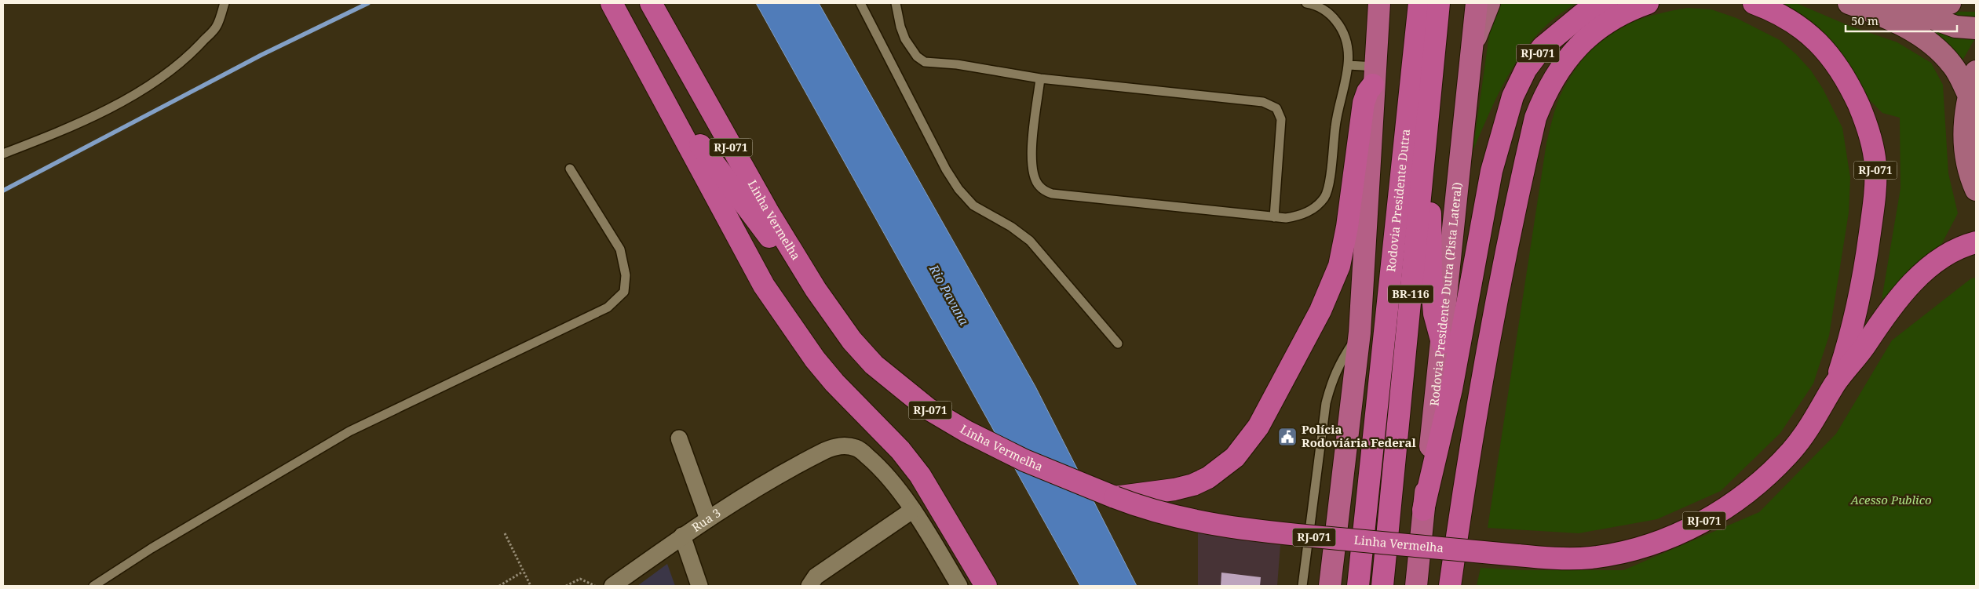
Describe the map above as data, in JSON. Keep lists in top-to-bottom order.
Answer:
{
  "streets": {
    "highway": [
      "RJ-071",
      "Rodovia Presidente Dutra",
      "Linha Vermelha",
      "BR-116",
      "Rodovia Presidente Dutra (Pista Lateral)"
    ],
    "street": ["Rua 3"]
  },
  "crossings": [
    ["RJ-071", "Linha Vermelha"],
    ["RJ-071", "Rodovia Presidente Dutra (Pista Lateral)"]
  ],
  "water": ["Rio Pavuna"],
  "parks": ["Acesso Publico"],
  "places": {
    "public building": ["Polícia Rodoviária Federal"]
  },
  "scale_bar": "50 m"
}
